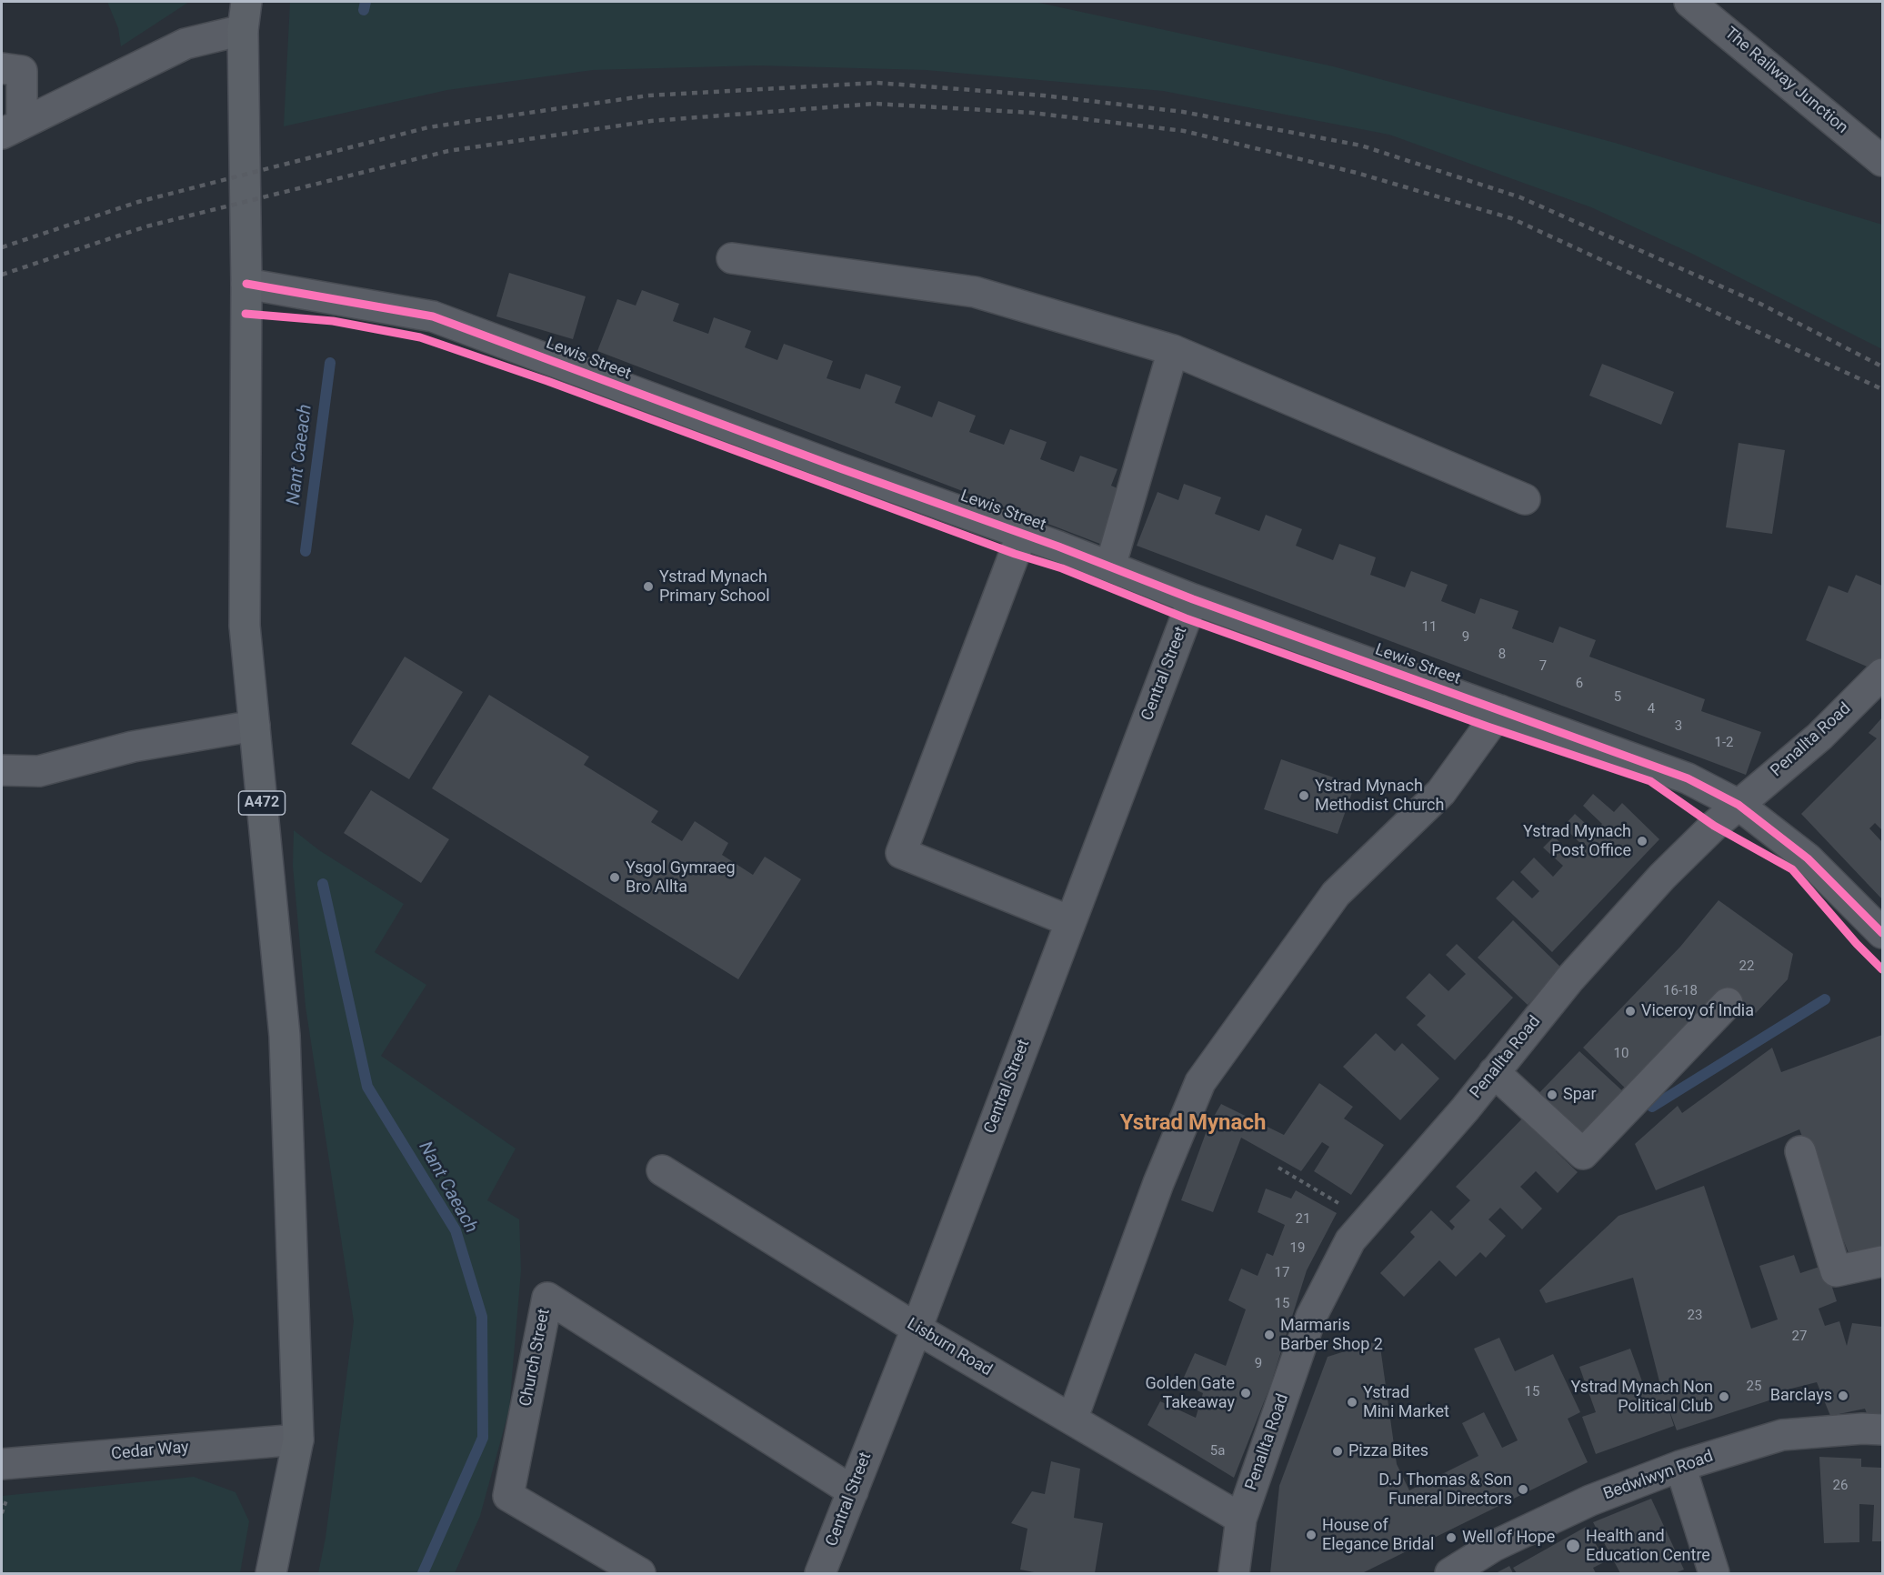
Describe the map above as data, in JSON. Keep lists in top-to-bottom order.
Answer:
{
  "streets": {
    "main road": ["A472"],
    "street": [
      "The Railway Junction",
      "Lewis Street",
      "Central Street",
      "Penallta Road",
      "Lisburn Road",
      "Church Street",
      "Cedar Way",
      "Bedwlwyn Road"
    ]
  },
  "crossings": [
    ["Lewis Street", "Central Street"],
    ["Lewis Street", "Penallta Road"],
    ["Lewis Street", "A472"],
    ["Central Street", "Lisburn Road"],
    ["Central Street", "Church Street"],
    ["Penallta Road", "Lisburn Road"],
    ["A472", "Cedar Way"]
  ],
  "districts": ["Ystrad Mynach"],
  "water": ["Nant Caeach"],
  "places": [
    "Ystrad Mynach Primary School",
    "Ystrad Mynach Methodist Church",
    "Ystrad Mynach Post Office",
    "Ysgol Gymraeg Bro Allta",
    "Viceroy of India",
    "Spar",
    "Marmaris Barber Shop 2",
    "Golden Gate Takeaway",
    "Barclays",
    "Ystrad Mynach Non Political Club",
    "Ystrad Mini Market",
    "Pizza Bites",
    "D.J Thomas & Son Funeral Directors",
    "House of Elegance Bridal",
    "Well of Hope",
    "Health and Education Centre"
  ],
  "house_numbers": [
    "11",
    "9",
    "8",
    "7",
    "6",
    "5",
    "4",
    "3",
    "1-2",
    "22",
    "16-18",
    "10",
    "21",
    "19",
    "17",
    "15",
    "23",
    "27",
    "9",
    "25",
    "15",
    "5a",
    "26"
  ]
}
